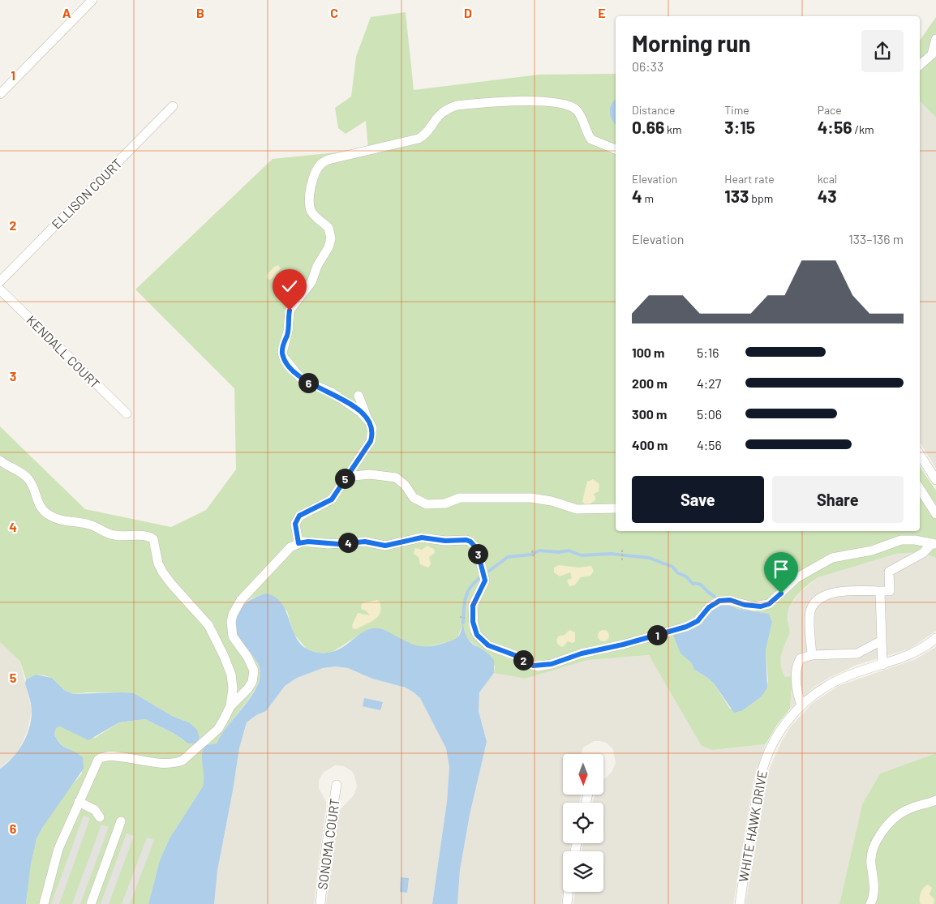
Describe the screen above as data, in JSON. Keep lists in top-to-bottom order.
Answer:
{
  "streets": {
    "street": [
      "ELLISON COURT",
      "KENDALL COURT",
      "WHITE HAWK DRIVE",
      "SONOMA COURT"
    ]
  },
  "north": "bottom",
  "page": {
    "heading": ["Morning run", "06:33"],
    "stats": [
      ["Distance", "0.66 km"],
      ["Time", "3:15"],
      ["Pace", "4:56 /km"],
      ["Elevation", "4 m"],
      ["Heart rate", "133 bpm"],
      ["kcal", "43"]
    ],
    "chart": ["Elevation", "133–136 m"],
    "list": [
      {
        "name": "100 m",
        "note": "5:16"
      },
      {
        "name": "200 m",
        "note": "4:27"
      },
      {
        "name": "300 m",
        "note": "5:06"
      },
      {
        "name": "400 m",
        "note": "4:56"
      }
    ],
    "pins": [
      "6",
      "5",
      "4",
      "3",
      "1",
      "2"
    ],
    "buttons": ["Save", "Share"]
  },
  "grid": {
    "columns": [
      "A",
      "B",
      "C",
      "D",
      "E"
    ],
    "rows": [
      "1",
      "2",
      "3",
      "4",
      "5",
      "6"
    ]
  }
}
